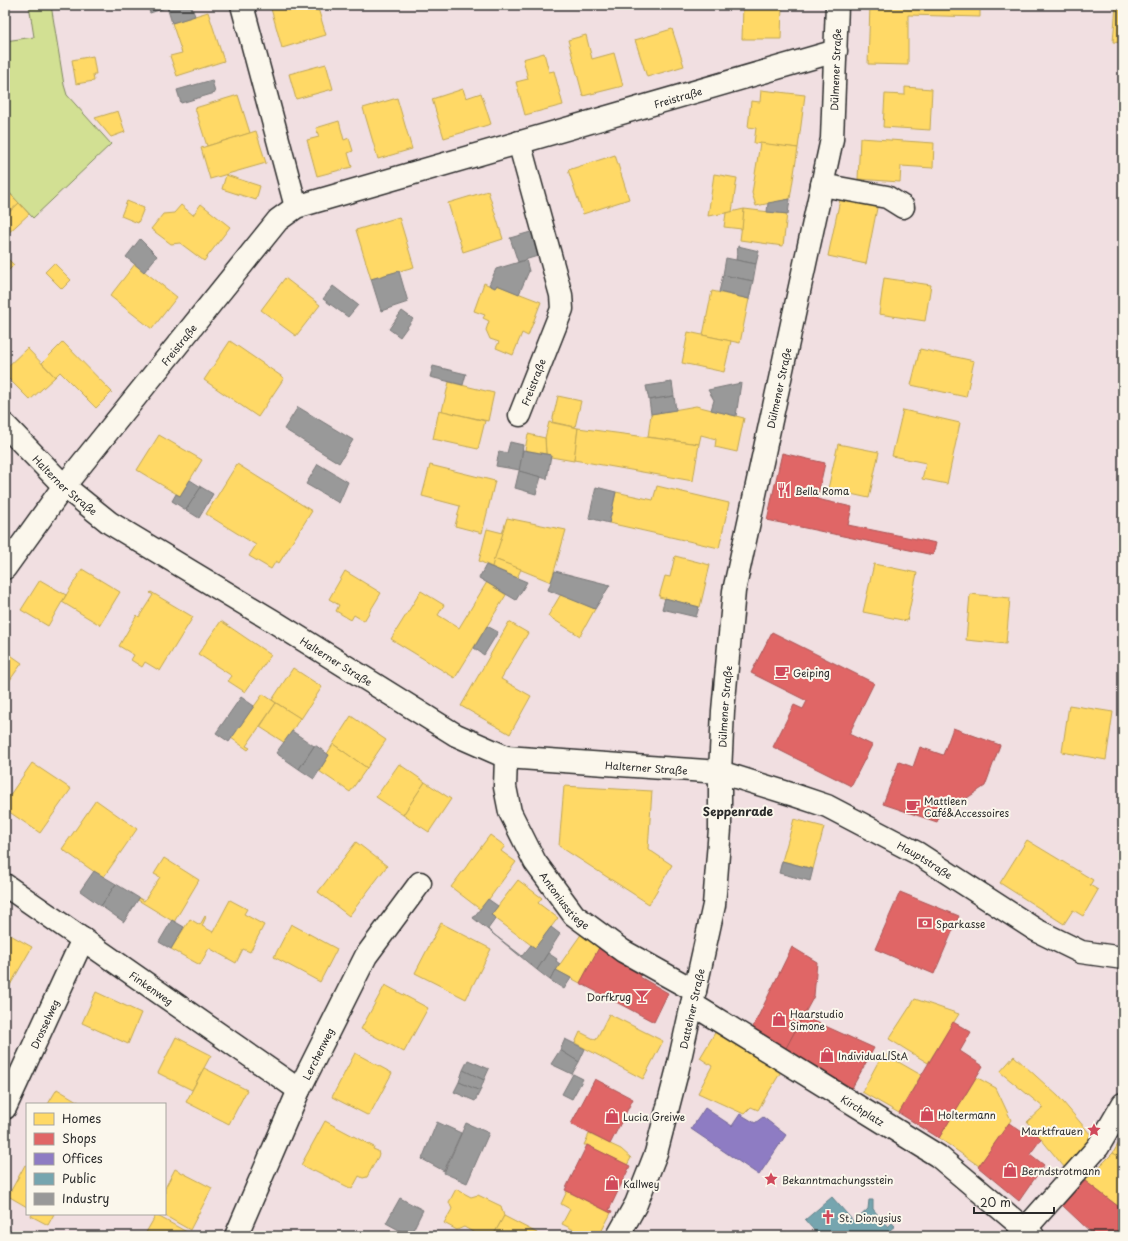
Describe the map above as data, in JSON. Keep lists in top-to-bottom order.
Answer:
{
  "streets": {
    "street": [
      "Dülmener Straße",
      "Freistraße",
      "Halterner Straße",
      "Hauptstraße",
      "Antoniusstiege",
      "Finkenweg",
      "Dattelner Straße",
      "Drosselweg",
      "Lerchenweg",
      "Kirchplatz"
    ]
  },
  "crossings": [
    ["Dülmener Straße", "Freistraße"],
    ["Dülmener Straße", "Halterner Straße"],
    ["Dülmener Straße", "Hauptstraße"],
    ["Dülmener Straße", "Dattelner Straße"],
    ["Freistraße", "Halterner Straße"],
    ["Halterner Straße", "Hauptstraße"],
    ["Halterner Straße", "Antoniusstiege"],
    ["Halterner Straße", "Dattelner Straße"],
    ["Hauptstraße", "Dattelner Straße"],
    ["Antoniusstiege", "Dattelner Straße"],
    ["Antoniusstiege", "Kirchplatz"],
    ["Finkenweg", "Drosselweg"],
    ["Finkenweg", "Lerchenweg"],
    ["Dattelner Straße", "Kirchplatz"]
  ],
  "districts": ["Seppenrade"],
  "places": {
    "restaurant": ["Bella Roma"],
    "cafe": ["Geiping", "Mattleen Café&Accessoires"],
    "bank": ["Sparkasse"],
    "bar": ["Dorfkrug"],
    "shop": [
      "Haarstudio Simone",
      "IndividuaLIStA",
      "Holtermann",
      "Lucia Greiwe",
      "Berndstrotmann",
      "Kallwey"
    ],
    "place": ["Marktfrauen", "Bekanntmachungsstein"],
    "church": ["St. Dionysius"]
  },
  "legend": [
    "Homes",
    "Shops",
    "Offices",
    "Public",
    "Industry"
  ],
  "scale_bar": "20 m"
}
